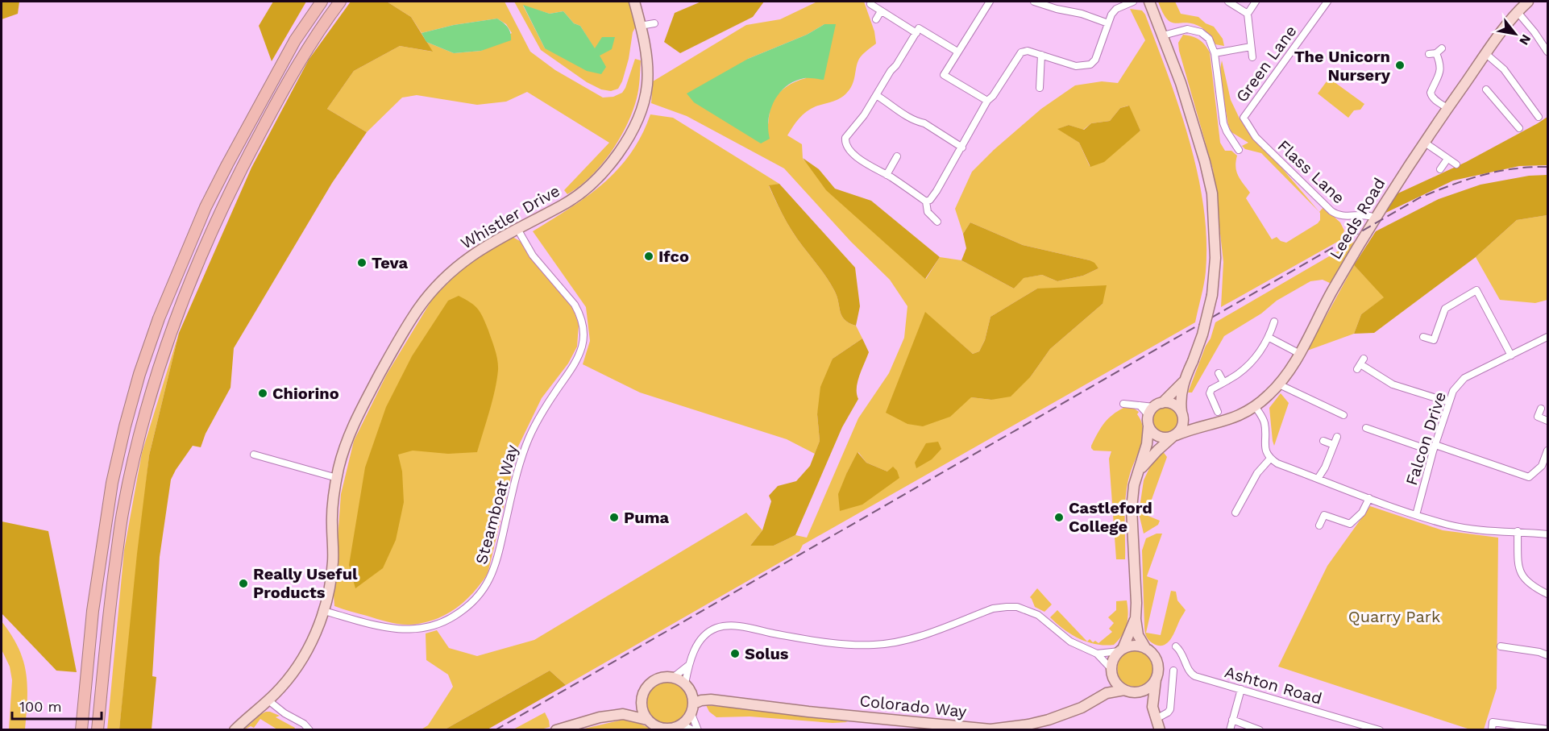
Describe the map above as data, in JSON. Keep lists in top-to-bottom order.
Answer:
{
  "streets": {
    "main road": ["Whistler Drive", "Leeds Road", "Colorado Way"],
    "street": [
      "Green Lane",
      "Flass Lane",
      "Falcon Drive",
      "Steamboat Way",
      "Ashton Road"
    ]
  },
  "crossings": [
    ["Green Lane", "Flass Lane"],
    ["Flass Lane", "Leeds Road"],
    ["Whistler Drive", "Steamboat Way"]
  ],
  "parks": ["Quarry Park"],
  "places": [
    "The Unicorn Nursery",
    "Ifco",
    "Teva",
    "Chiorino",
    "Puma",
    "Castleford College",
    "Really Useful Products",
    "Solus"
  ],
  "scale_bar": "100 m",
  "north": "bottom right"
}
